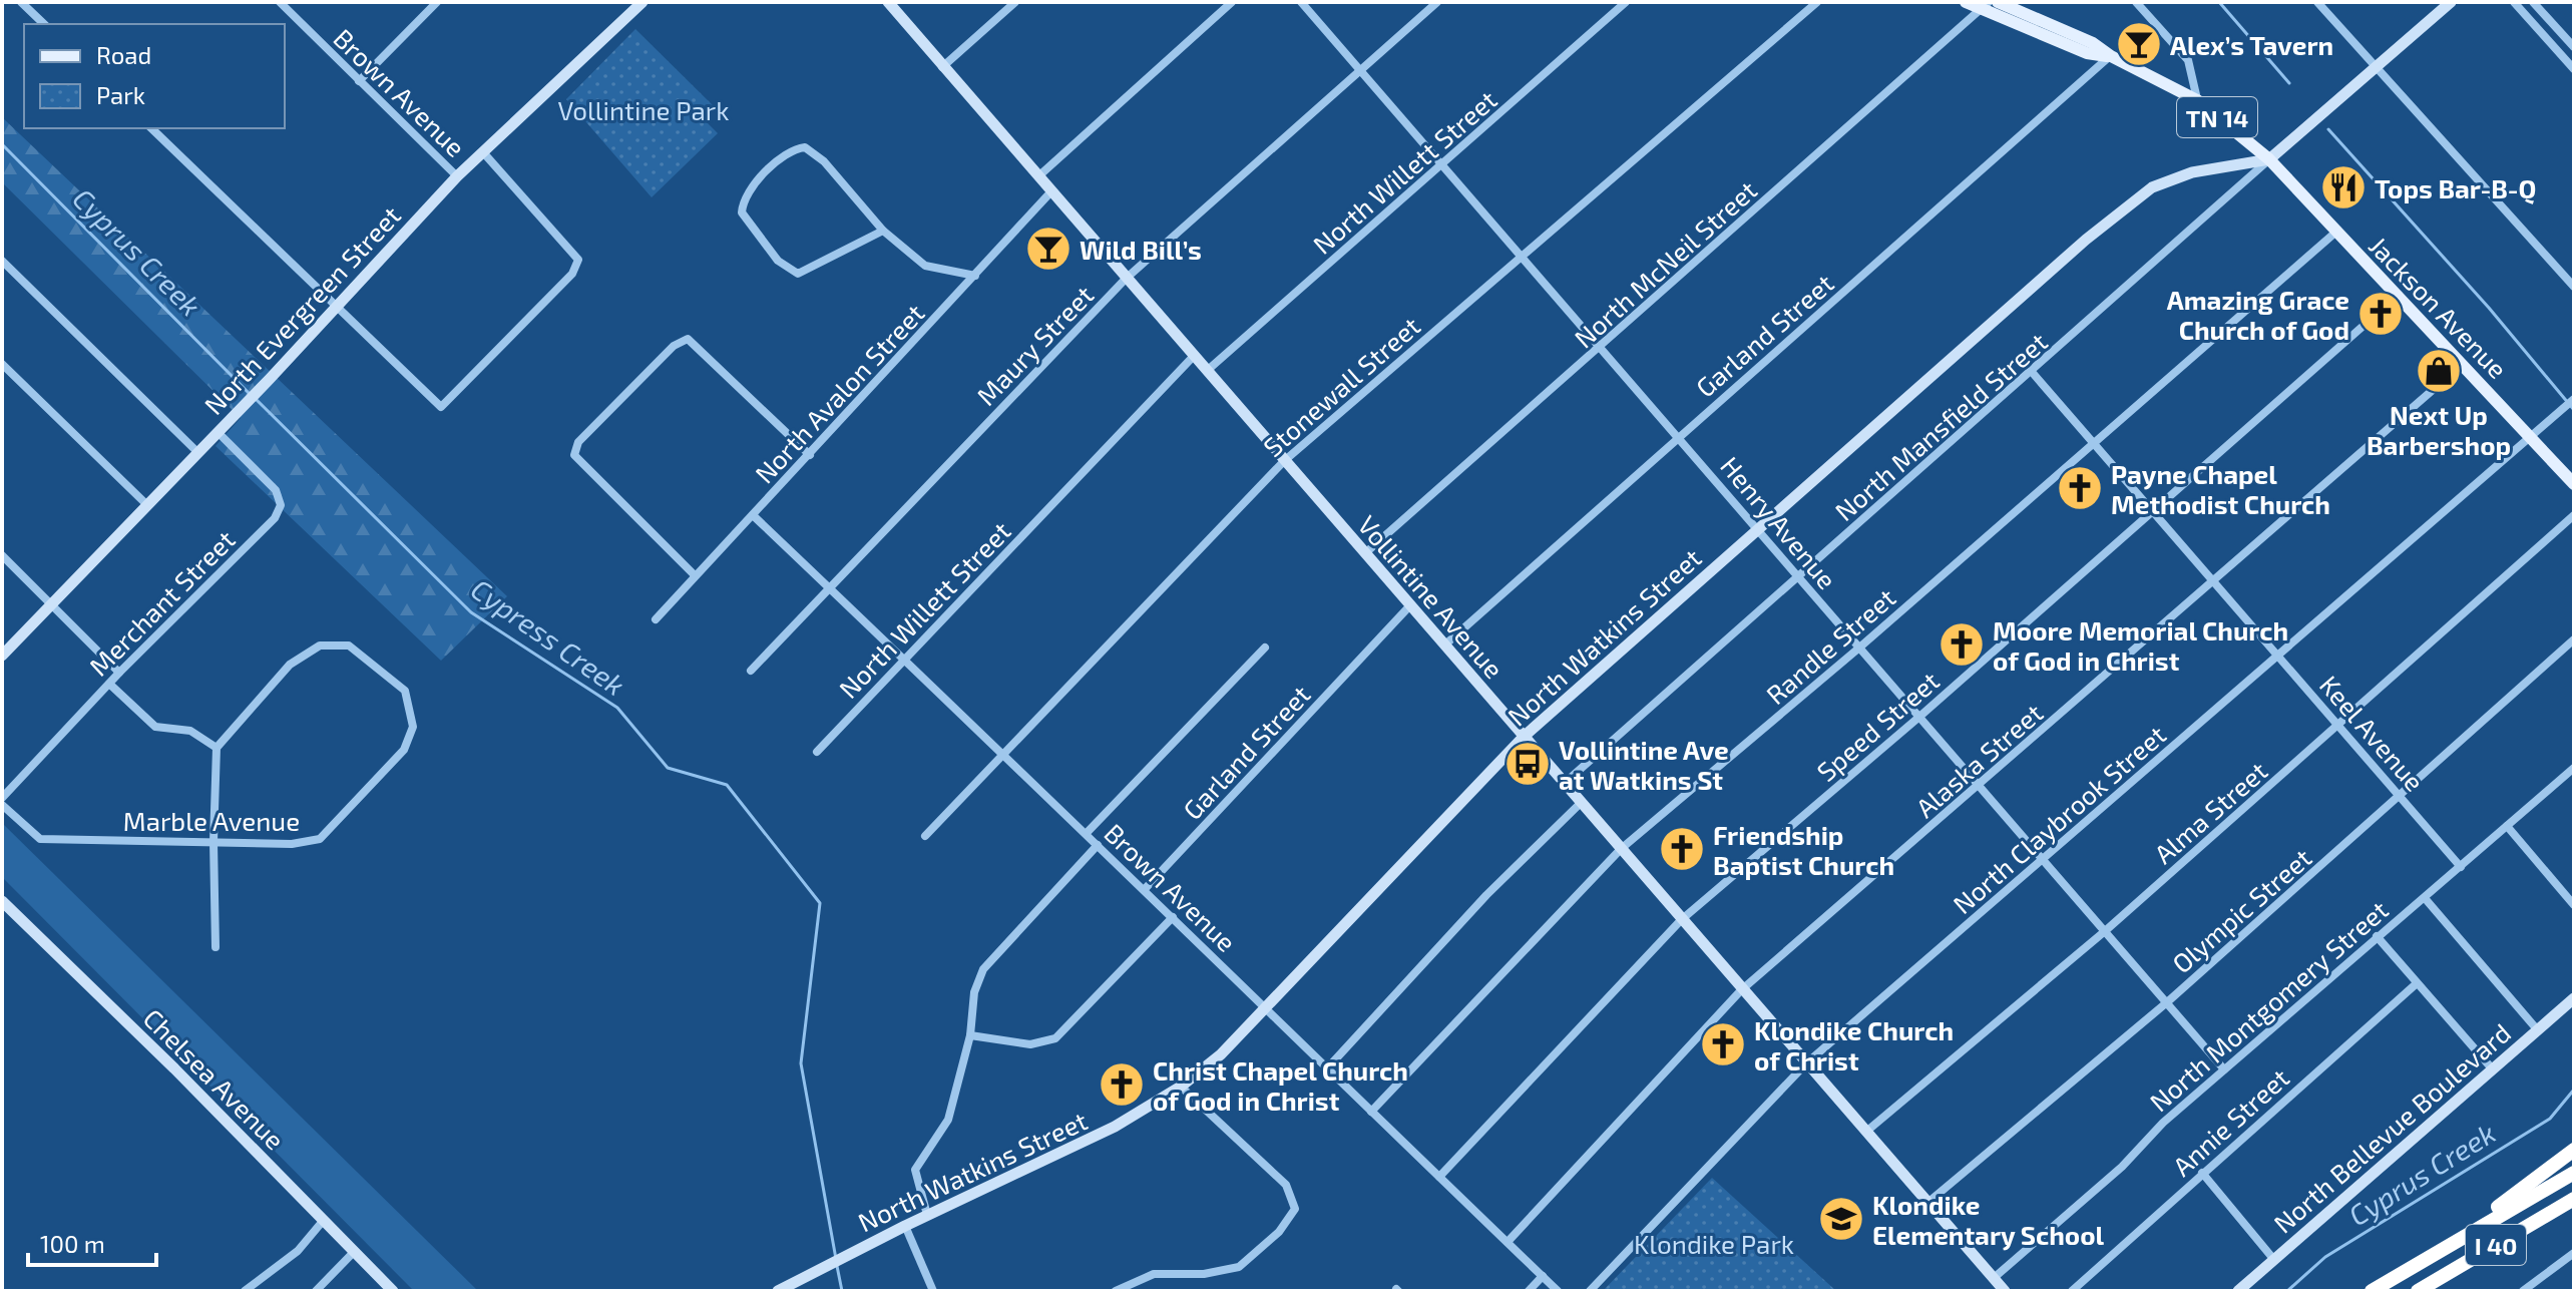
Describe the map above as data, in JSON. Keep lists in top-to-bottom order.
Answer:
{
  "streets": {
    "highway": ["I 40"],
    "main road": ["TN 14", "Jackson Avenue"],
    "street": [
      "Brown Avenue",
      "North Willett Street",
      "North McNeil Street",
      "North Evergreen Street",
      "Garland Street",
      "Maury Street",
      "Stonewall Street",
      "North Avalon Street",
      "North Mansfield Street",
      "Henry Avenue",
      "Vollintine Avenue",
      "Merchant Street",
      "North Watkins Street",
      "Randle Street",
      "Speed Street",
      "Keel Avenue",
      "Alaska Street",
      "Alma Street",
      "North Claybrook Street",
      "Marble Avenue",
      "Olympic Street",
      "North Montgomery Street",
      "Chelsea Avenue",
      "Annie Street",
      "North Bellevue Boulevard"
    ]
  },
  "crossings": [
    ["Brown Avenue", "North Willett Street"],
    ["Brown Avenue", "North Evergreen Street"],
    ["Brown Avenue", "Garland Street"],
    ["Brown Avenue", "Maury Street"],
    ["Brown Avenue", "Stonewall Street"],
    ["Brown Avenue", "North Avalon Street"],
    ["Brown Avenue", "North Watkins Street"],
    ["Brown Avenue", "Randle Street"],
    ["Brown Avenue", "Speed Street"],
    ["Brown Avenue", "Alaska Street"],
    ["North Willett Street", "Henry Avenue"],
    ["North Willett Street", "Vollintine Avenue"],
    ["North McNeil Street", "Jackson Avenue"],
    ["North McNeil Street", "Henry Avenue"],
    ["North McNeil Street", "Vollintine Avenue"],
    ["Jackson Avenue", "Garland Street"],
    ["Jackson Avenue", "North Mansfield Street"],
    ["Jackson Avenue", "North Watkins Street"],
    ["Jackson Avenue", "Randle Street"],
    ["Jackson Avenue", "Speed Street"],
    ["Jackson Avenue", "Alaska Street"],
    ["Jackson Avenue", "North Claybrook Street"],
    ["North Evergreen Street", "Merchant Street"],
    ["Garland Street", "Henry Avenue"],
    ["Garland Street", "Vollintine Avenue"],
    ["Maury Street", "Henry Avenue"],
    ["Maury Street", "Vollintine Avenue"],
    ["Stonewall Street", "Henry Avenue"],
    ["Stonewall Street", "Vollintine Avenue"],
    ["North Avalon Street", "Vollintine Avenue"],
    ["North Mansfield Street", "Henry Avenue"],
    ["North Mansfield Street", "Vollintine Avenue"],
    ["North Mansfield Street", "North Watkins Street"],
    ["North Mansfield Street", "Keel Avenue"],
    ["Henry Avenue", "North Watkins Street"],
    ["Henry Avenue", "Randle Street"],
    ["Henry Avenue", "Speed Street"],
    ["Henry Avenue", "Alaska Street"],
    ["Henry Avenue", "Alma Street"],
    ["Henry Avenue", "North Claybrook Street"],
    ["Henry Avenue", "Olympic Street"],
    ["Henry Avenue", "North Montgomery Street"],
    ["Vollintine Avenue", "North Watkins Street"],
    ["Vollintine Avenue", "Randle Street"],
    ["Vollintine Avenue", "Speed Street"],
    ["Vollintine Avenue", "Alaska Street"],
    ["Vollintine Avenue", "Alma Street"],
    ["Vollintine Avenue", "North Claybrook Street"],
    ["Vollintine Avenue", "Olympic Street"],
    ["Vollintine Avenue", "North Montgomery Street"],
    ["Randle Street", "Keel Avenue"],
    ["Speed Street", "Keel Avenue"],
    ["Keel Avenue", "Alaska Street"],
    ["Keel Avenue", "Alma Street"],
    ["Keel Avenue", "North Claybrook Street"],
    ["Keel Avenue", "Olympic Street"],
    ["Keel Avenue", "North Montgomery Street"]
  ],
  "water": ["Cyprus Creek", "Cypress Creek"],
  "parks": ["Vollintine Park", "Klondike Park"],
  "places": {
    "bar": ["Alex’s Tavern", "Wild Bill’s"],
    "restaurant": ["Tops Bar-B-Q"],
    "church": [
      "Amazing Grace Church of God",
      "Payne Chapel Methodist Church",
      "Moore Memorial Church of God in Christ",
      "Friendship Baptist Church",
      "Klondike Church of Christ",
      "Christ Chapel Church of God in Christ"
    ],
    "shop": ["Next Up Barbershop"],
    "bus stop": ["Vollintine Ave at Watkins St"],
    "school or university": ["Klondike Elementary School"]
  },
  "legend": ["Road", "Park"],
  "scale_bar": "100 m"
}
